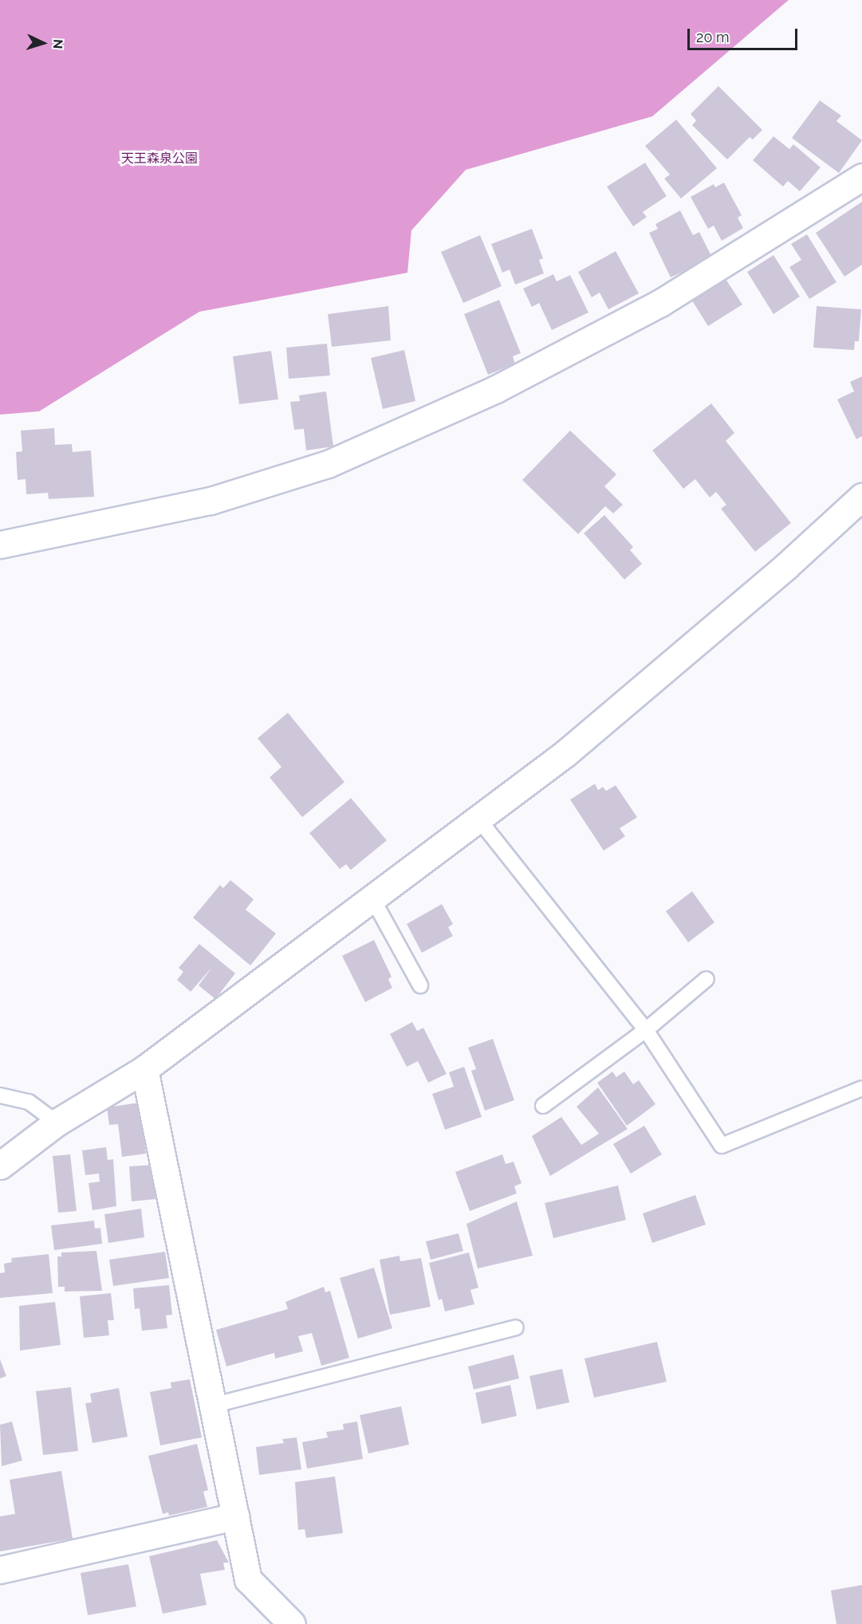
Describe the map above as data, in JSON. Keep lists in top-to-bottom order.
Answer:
{
  "parks": ["天王森泉公園"],
  "scale_bar": "20 m",
  "north": "right"
}
